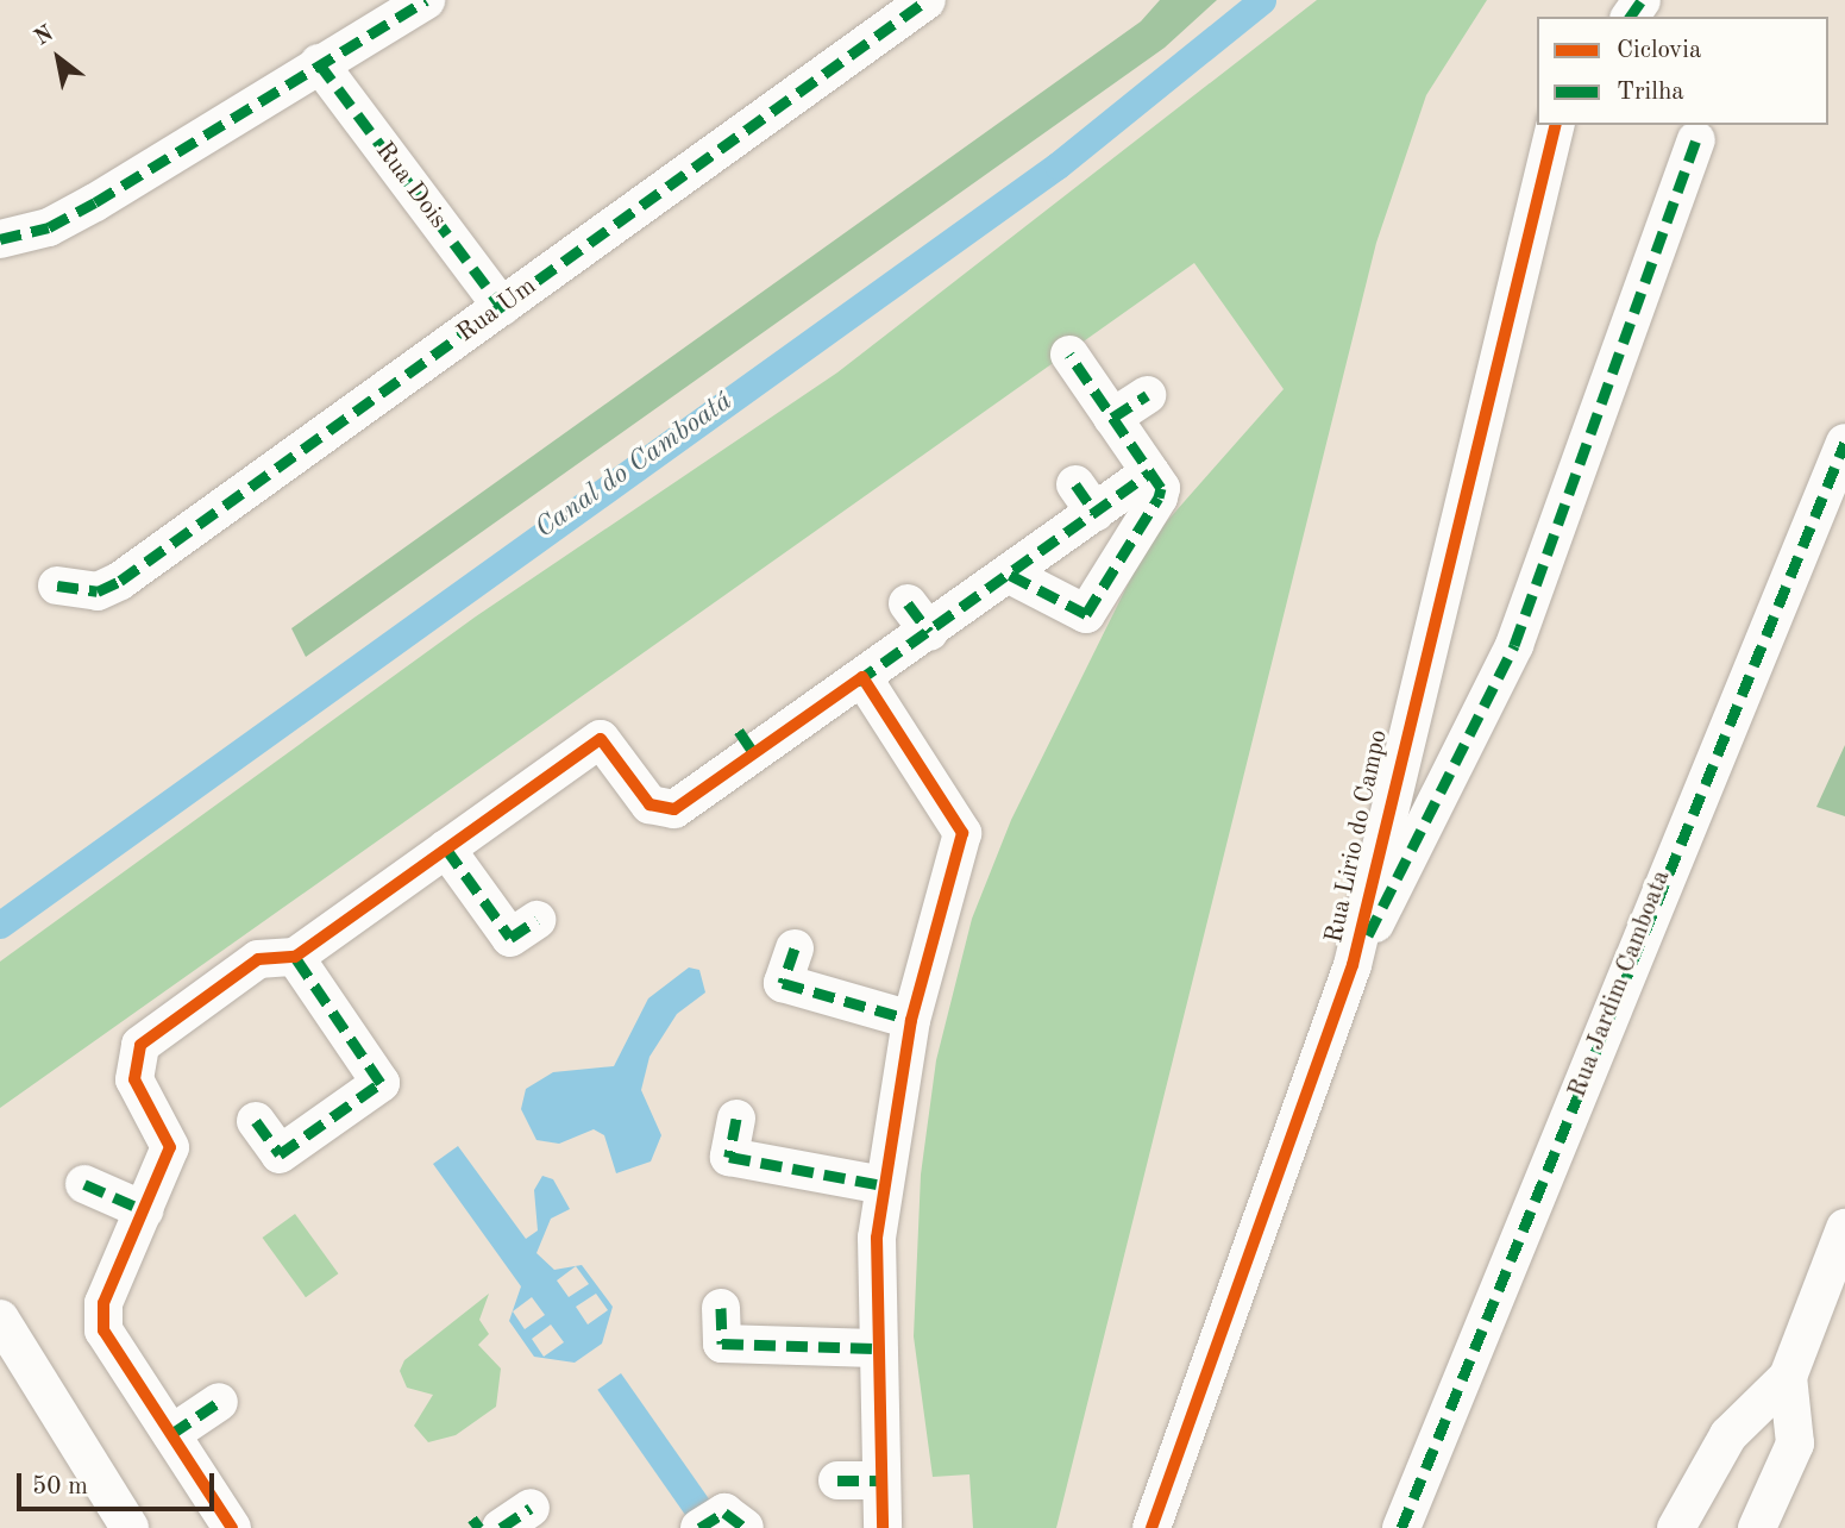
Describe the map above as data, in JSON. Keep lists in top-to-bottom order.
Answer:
{
  "streets": {
    "street": [
      "Rua Dois",
      "Rua Um",
      "Rua Lirio do Campo",
      "Rua Jardim Camboata"
    ]
  },
  "crossings": [
    ["Rua Dois", "Rua Um"]
  ],
  "water": ["Canal do Camboatá"],
  "legend": ["Ciclovia", "Trilha"],
  "scale_bar": "50 m",
  "north": "top left"
}
